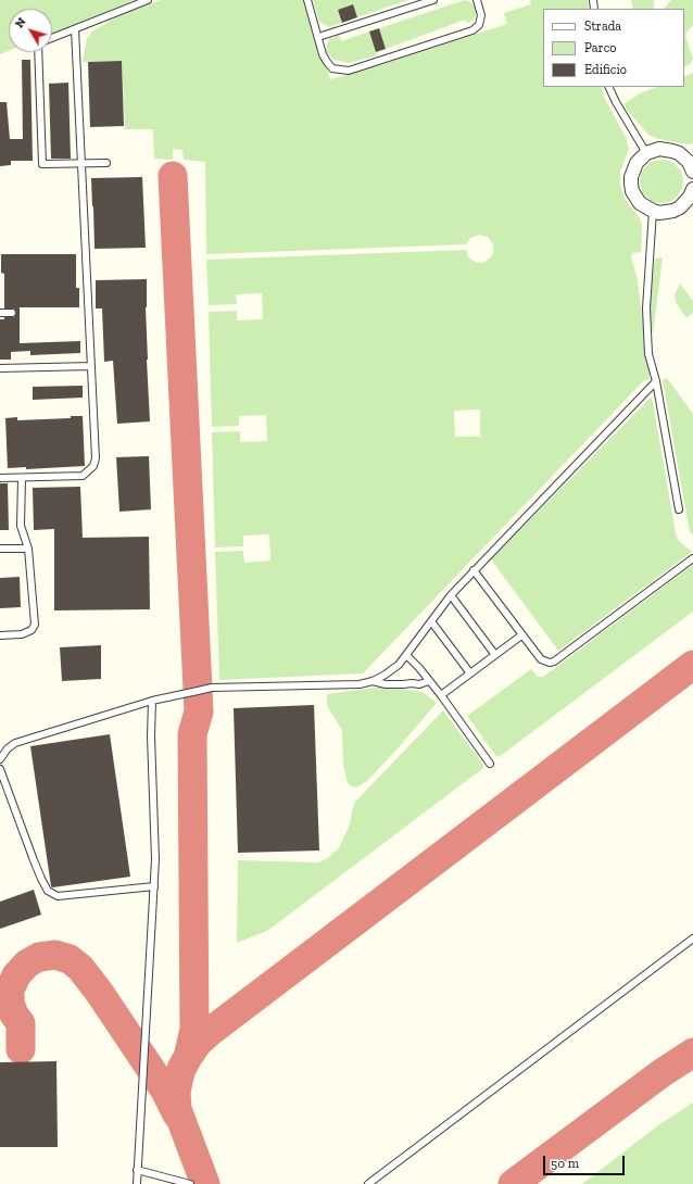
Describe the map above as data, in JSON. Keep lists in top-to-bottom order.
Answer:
{
  "legend": ["Strada", "Parco", "Edificio"],
  "scale_bar": "50 m",
  "north": "top left"
}
